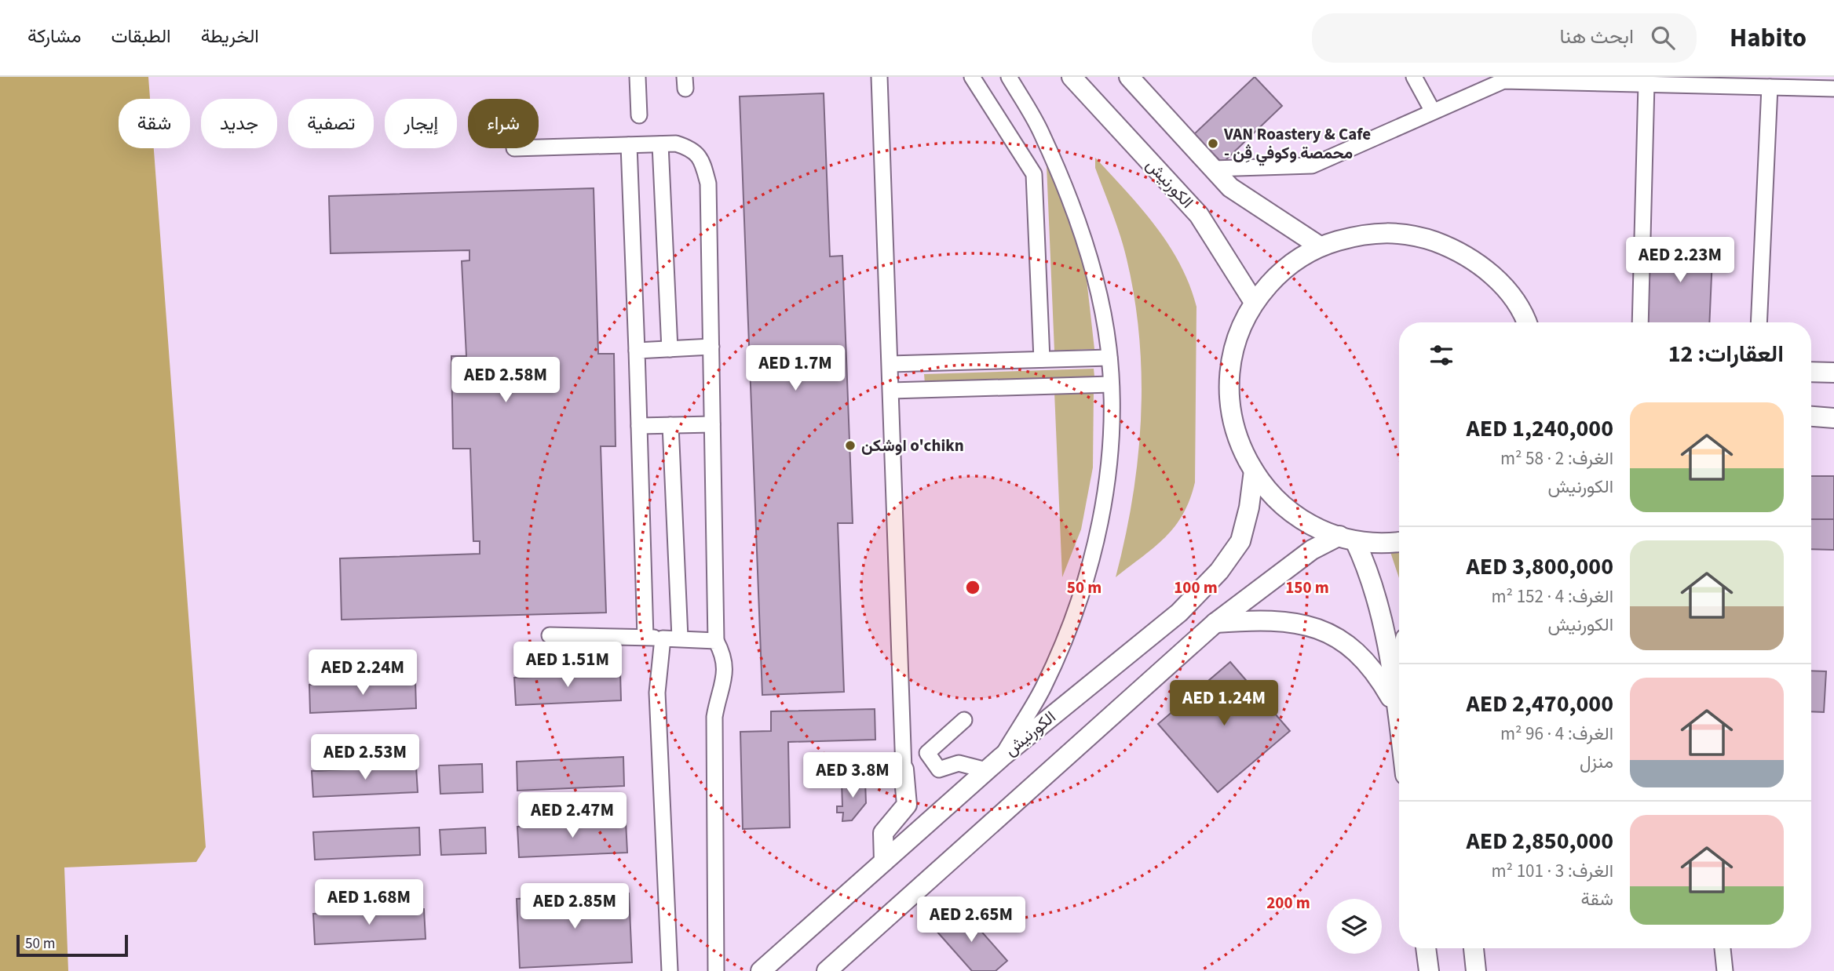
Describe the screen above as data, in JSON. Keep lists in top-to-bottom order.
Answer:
{
  "streets": {
    "main road": ["الكورنيش"]
  },
  "places": ["VAN Roastery & Cafe - محمصة وكوفي ڤِن", "اوشكن o'chikn"],
  "scale_bar": "50 m",
  "page": {
    "header": "Habito",
    "search": "ابحث هنا",
    "nav": ["الخريطة", "الطبقات", "مشاركة"],
    "chip": [
      "شراء",
      "إيجار",
      "تصفية",
      "جديد",
      "شقة"
    ],
    "price": [
      "AED 2.23M",
      "AED 1.7M",
      "AED 2.58M",
      "AED 1.51M",
      "AED 2.24M",
      "AED 1.24M",
      "AED 2.53M",
      "AED 3.8M",
      "AED 2.47M",
      "AED 1.68M",
      "AED 2.85M",
      "AED 2.65M"
    ],
    "heading": "العقارات: 12",
    "list": [
      {
        "name": "AED 1,240,000",
        "note": "الغرف: 2 · 58 m² · الكورنيش"
      },
      {
        "name": "AED 3,800,000",
        "note": "الغرف: 4 · 152 m² · الكورنيش"
      },
      {
        "name": "AED 2,470,000",
        "note": "الغرف: 4 · 96 m² · منزل"
      },
      {
        "name": "AED 2,850,000",
        "note": "الغرف: 3 · 101 m² · شقة"
      }
    ],
    "scale": "50 m"
  },
  "rings": [
    "50 m",
    "100 m",
    "150 m",
    "200 m"
  ]
}
